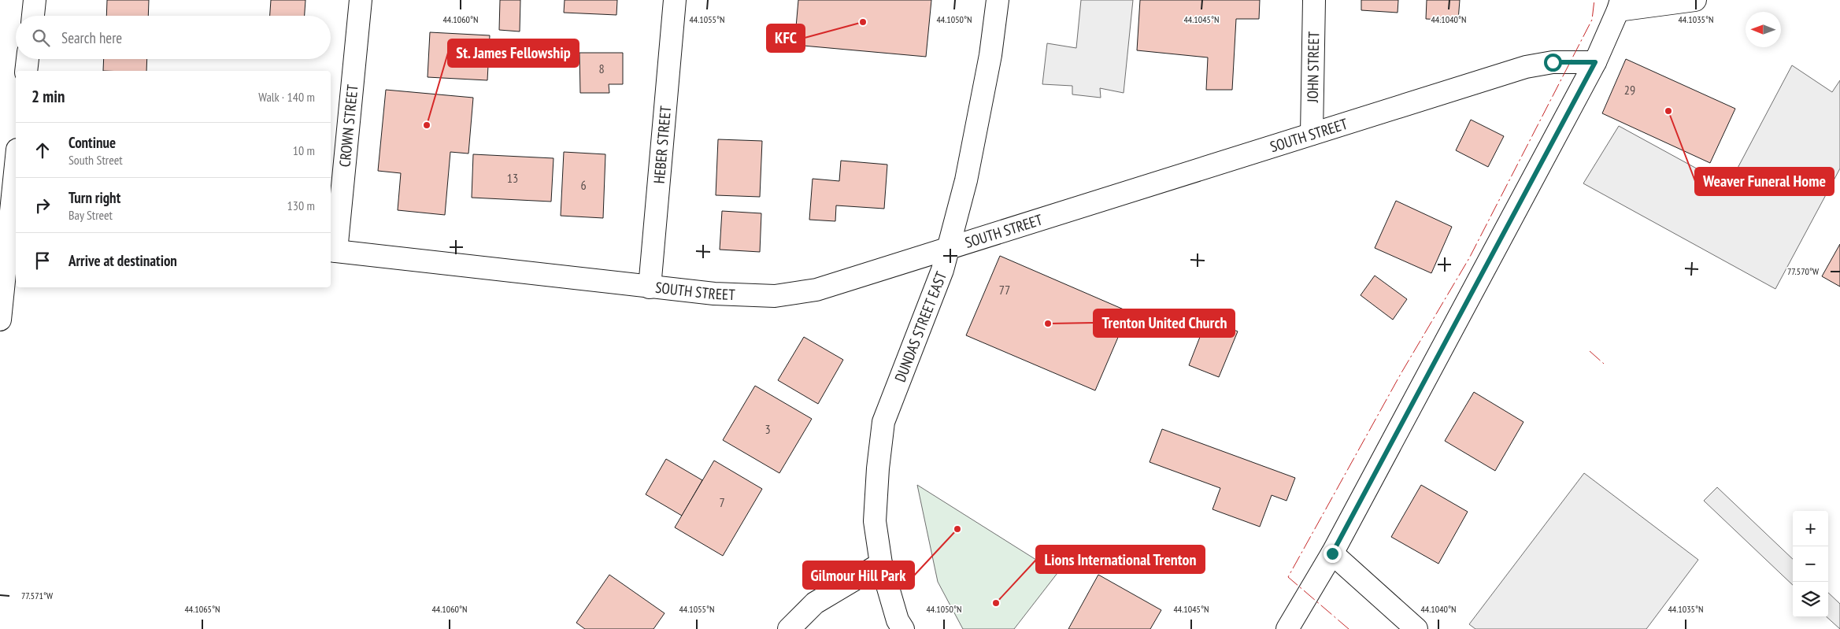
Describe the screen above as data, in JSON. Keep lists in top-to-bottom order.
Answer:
{
  "streets": {
    "street": [
      "JOHN STREET",
      "CROWN STREET",
      "SOUTH STREET",
      "HEBER STREET",
      "DUNDAS STREET EAST"
    ]
  },
  "crossings": [
    ["JOHN STREET", "SOUTH STREET"],
    ["CROWN STREET", "SOUTH STREET"],
    ["SOUTH STREET", "HEBER STREET"],
    ["SOUTH STREET", "DUNDAS STREET EAST"]
  ],
  "places": [
    "KFC",
    "Weaver Funeral Home",
    "St. James Fellowship",
    "Trenton United Church",
    "Gilmour Hill Park",
    "Lions International Trenton"
  ],
  "house_numbers": [
    "8",
    "29",
    "13",
    "6",
    "77",
    "3",
    "7"
  ],
  "north": "left",
  "page": {
    "search": "Search here",
    "heading": ["2 min", "Walk · 140 m"],
    "list": [
      ["Continue", "South Street", "10 m"],
      ["Turn right", "Bay Street", "130 m"],
      "Arrive at destination"
    ],
    "map_buttons": ["+", "−"]
  },
  "coordinates": [
    "44.1060°N",
    "44.1055°N",
    "44.1050°N",
    "44.1045°N",
    "44.1040°N",
    "44.1035°N",
    "77.570°W",
    "77.571°W",
    "44.1065°N"
  ]
}
